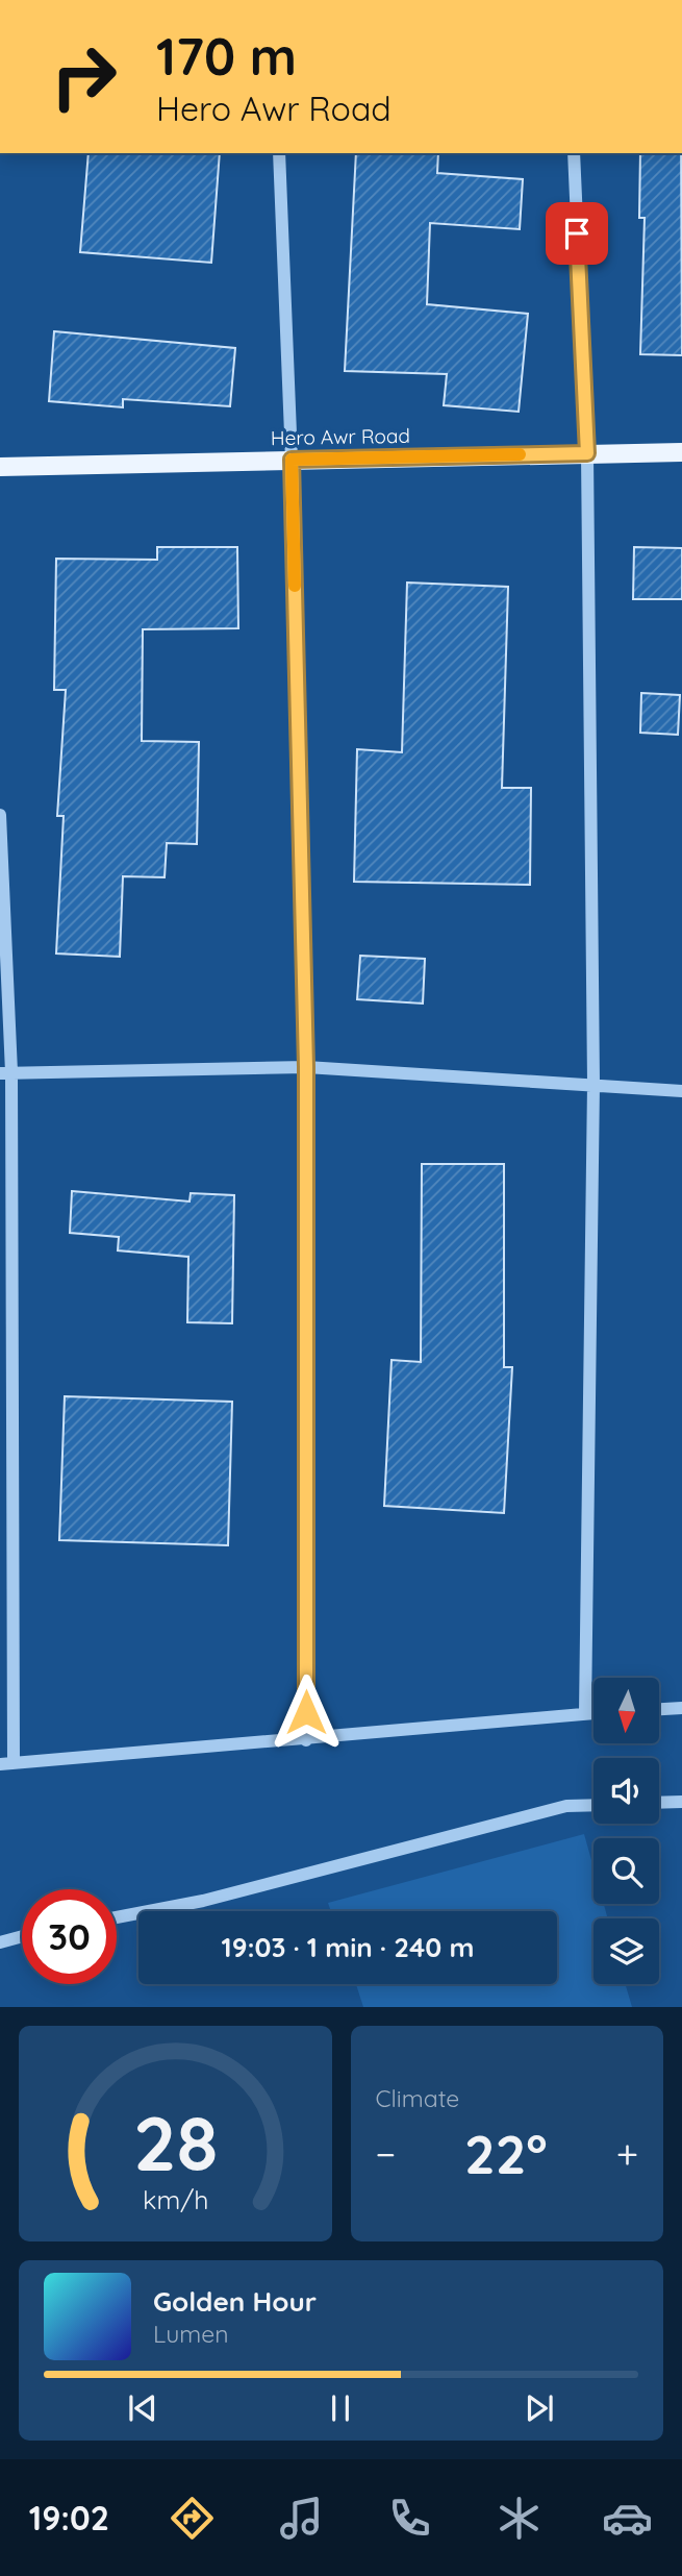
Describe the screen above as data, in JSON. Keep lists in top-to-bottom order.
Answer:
{
  "streets": {
    "main road": ["Hero Awr Road"]
  },
  "north": "bottom",
  "page": {
    "turn": ["170 m", "Hero Awr Road"],
    "limit": "30",
    "trip": "19:03 · 1 min · 240 m",
    "tile": "Climate",
    "heat": ["−", "22°", "+"],
    "song": ["Golden Hour", "Lumen"],
    "tabs": "19:02",
    "gauge": ["28", "km/h"]
  }
}
